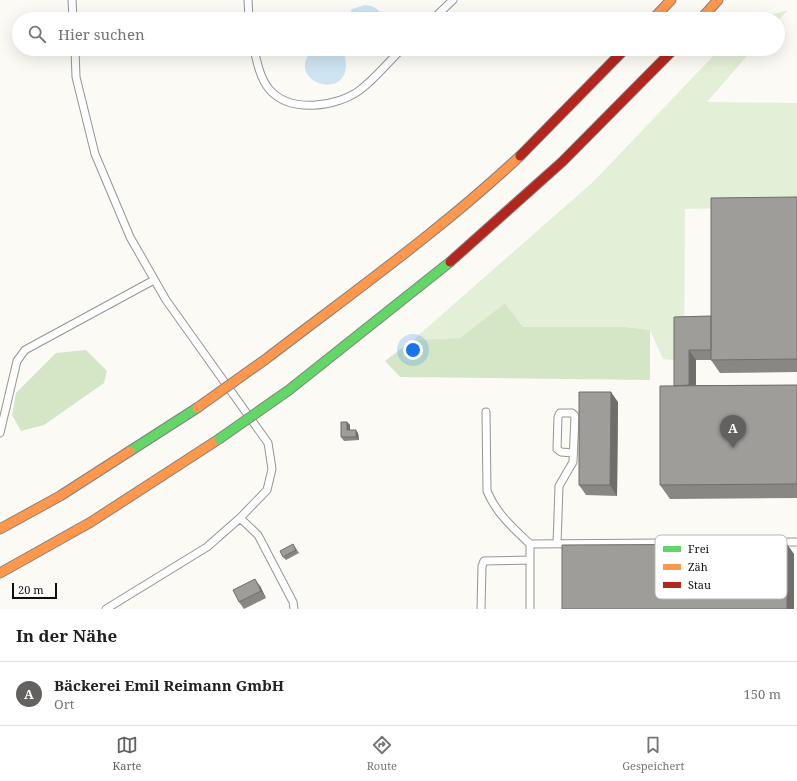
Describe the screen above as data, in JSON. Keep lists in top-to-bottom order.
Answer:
{
  "legend": ["Frei", "Zäh", "Stau"],
  "scale_bar": "20 m",
  "page": {
    "search": "Hier suchen",
    "pins": "A",
    "scale": "20 m",
    "heading": "In der Nähe",
    "list": [
      {
        "mark": "A",
        "name": "Bäckerei Emil Reimann GmbH",
        "note": "Ort",
        "value": "150 m"
      }
    ],
    "nav": ["Karte", "Route", "Gespeichert"]
  }
}
